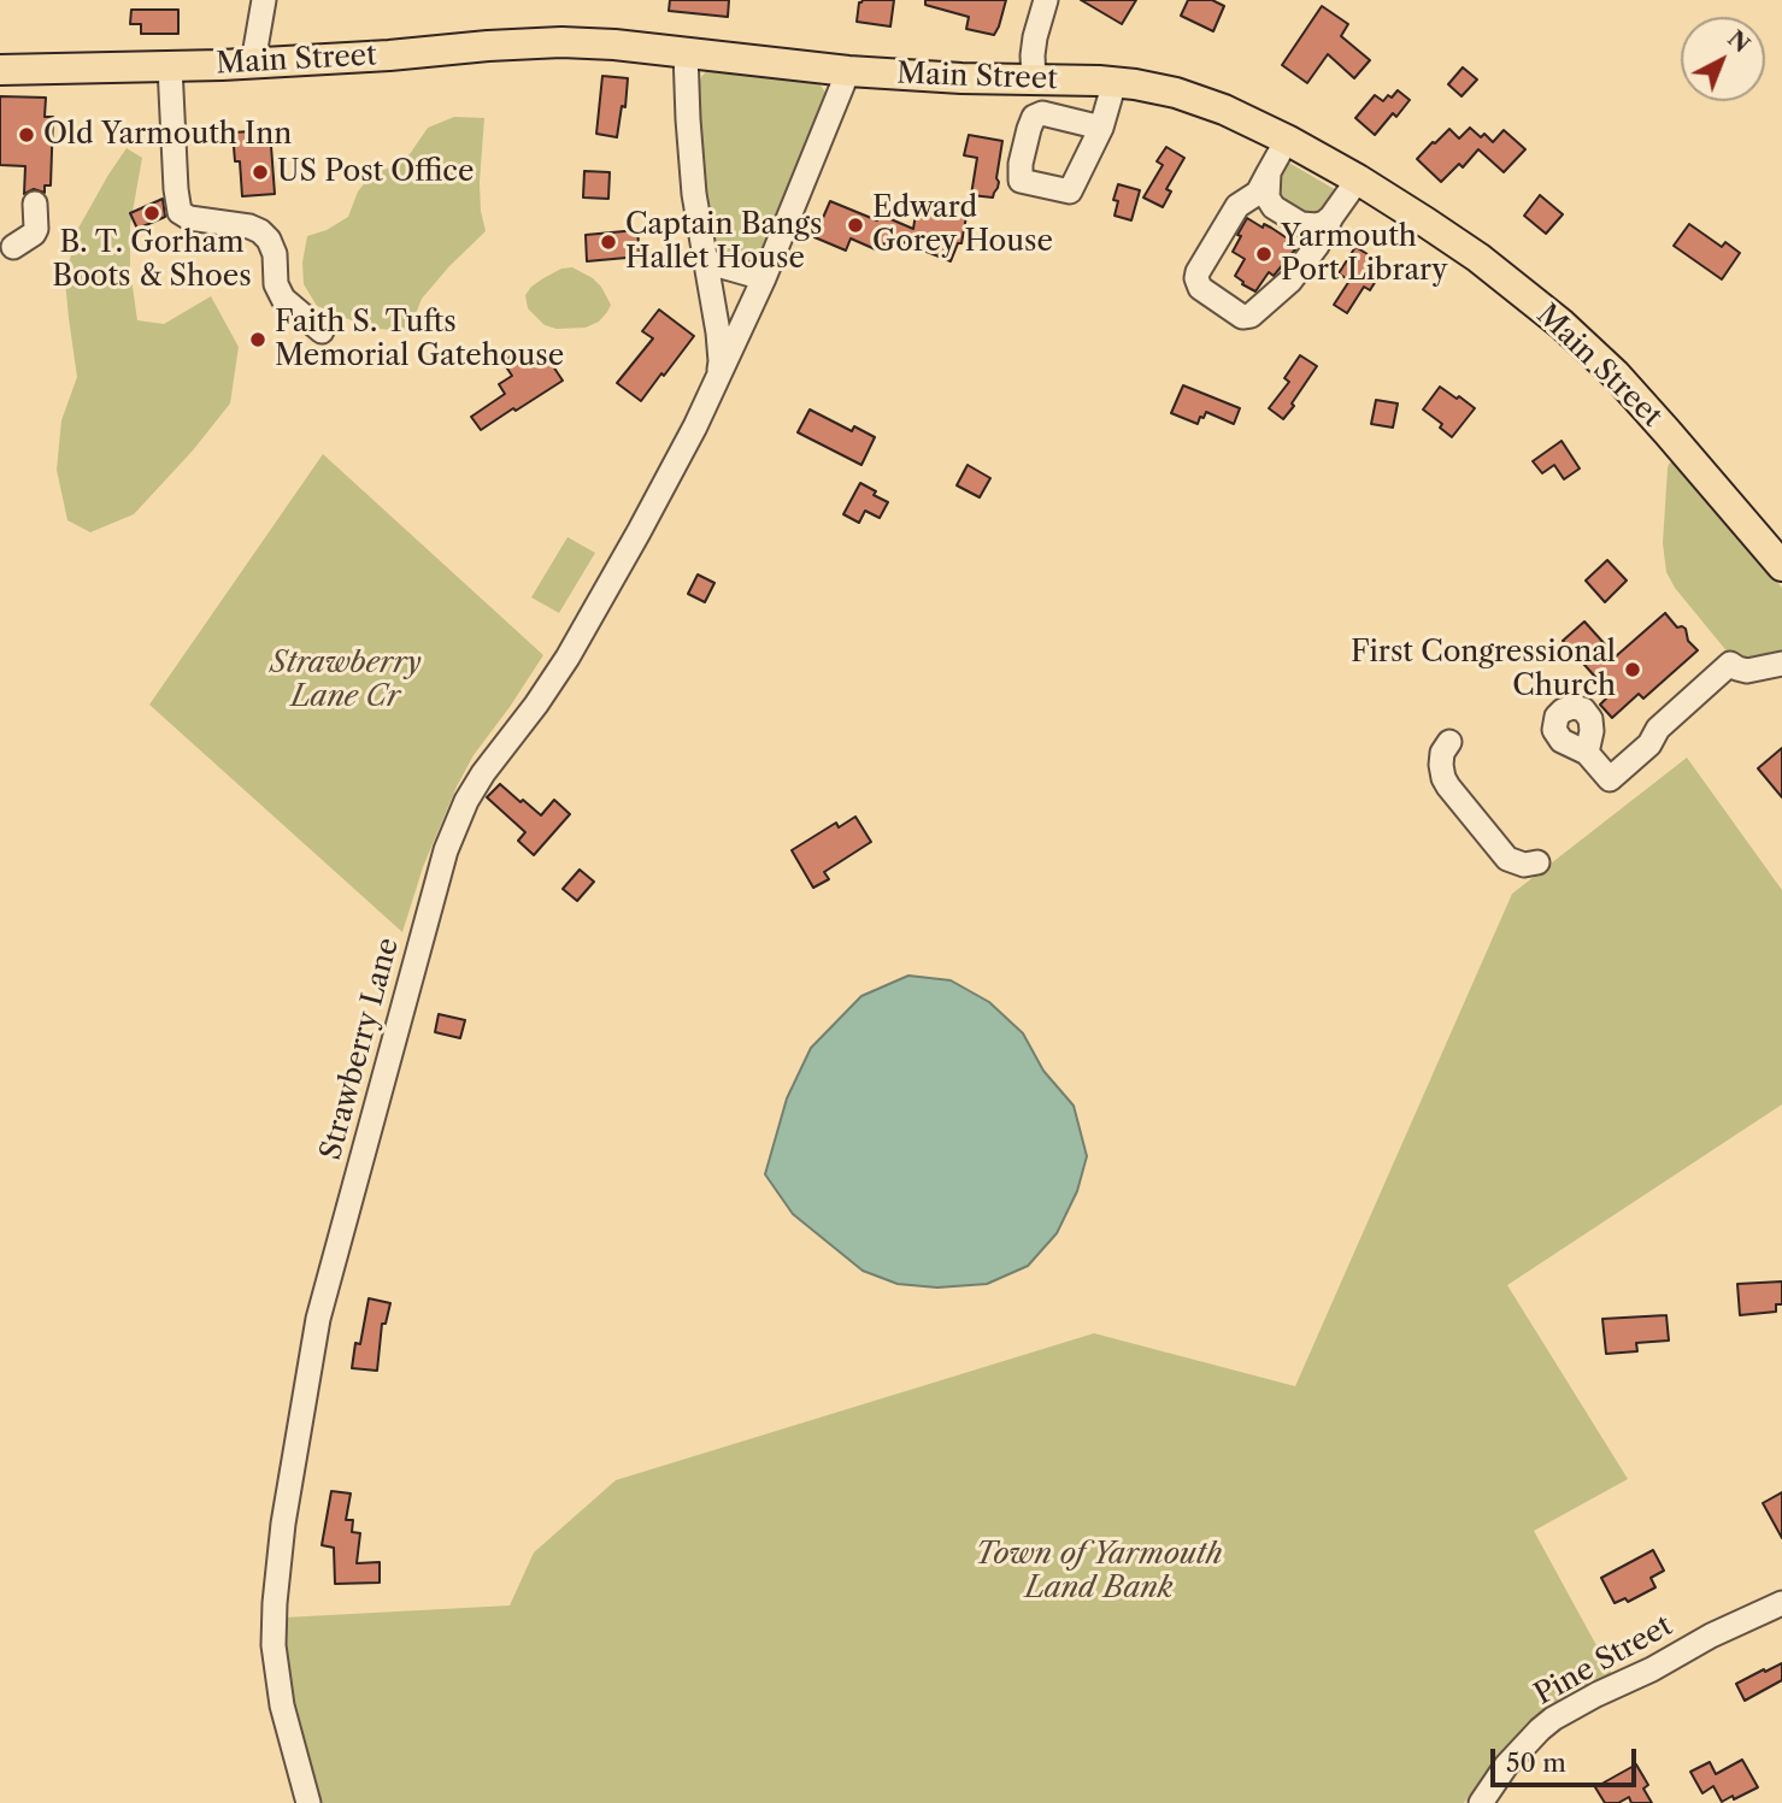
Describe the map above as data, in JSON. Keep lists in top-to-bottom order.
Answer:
{
  "streets": {
    "main road": ["Main Street"],
    "street": ["Strawberry Lane", "Pine Street"]
  },
  "crossings": [
    ["Main Street", "Strawberry Lane"]
  ],
  "parks": ["Strawberry Lane Cr", "Town of Yarmouth Land Bank"],
  "places": [
    "Old Yarmouth Inn",
    "US Post Office",
    "B. T. Gorham Boots & Shoes",
    "Edward Gorey House",
    "Captain Bangs Hallet House",
    "Yarmouth Port Library",
    "Faith S. Tufts Memorial Gatehouse",
    "First Congressional Church"
  ],
  "scale_bar": "50 m",
  "north": "top right"
}
